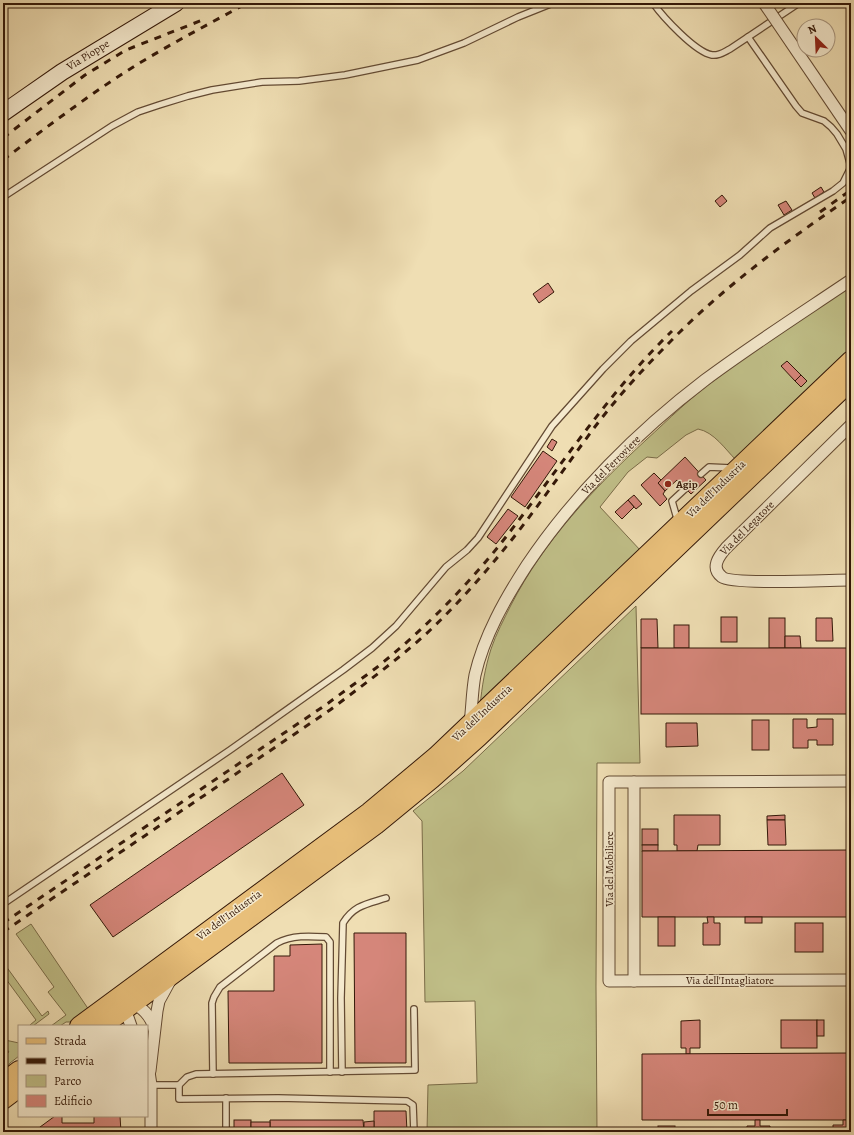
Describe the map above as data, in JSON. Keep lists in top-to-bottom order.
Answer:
{
  "streets": {
    "main road": ["Via dell'Industria"],
    "street": [
      "Via Pioppe",
      "Via del Ferroviere",
      "Via del Legatore",
      "Via del Mobiliere",
      "Via dell'Intagliatore"
    ]
  },
  "crossings": [
    ["Via del Ferroviere", "Via dell'Industria"],
    ["Via del Mobiliere", "Via dell'Intagliatore"]
  ],
  "places": ["Agip"],
  "legend": [
    "Strada",
    "Ferrovia",
    "Parco",
    "Edificio"
  ],
  "scale_bar": "50 m",
  "north": "top left"
}
